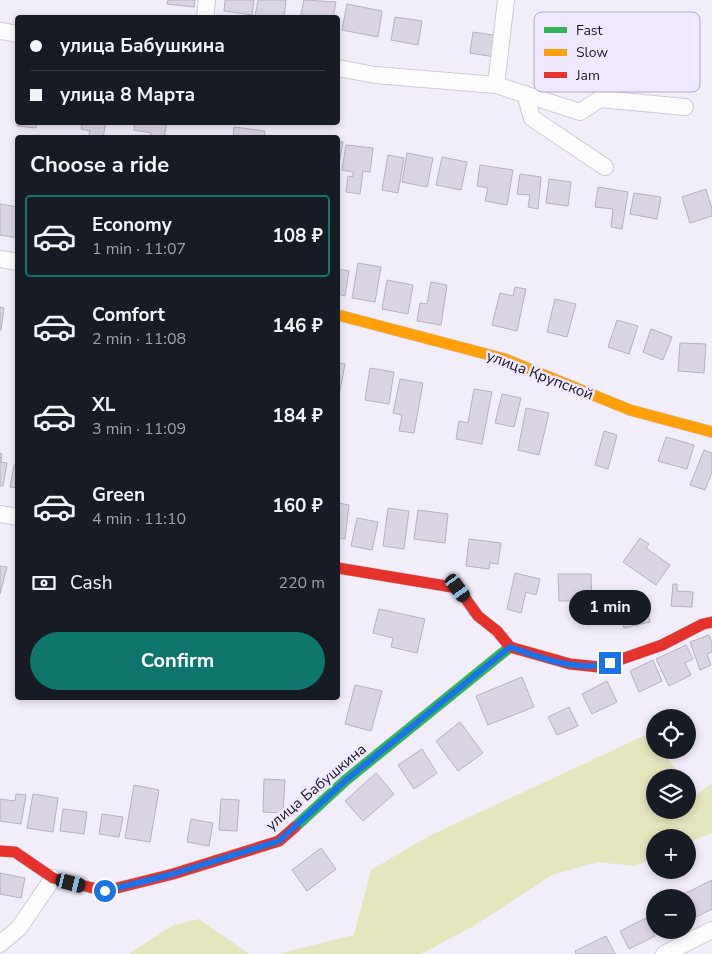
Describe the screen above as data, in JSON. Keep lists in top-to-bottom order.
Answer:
{
  "streets": {
    "street": ["улица Крупской", "улица Бабушкина"]
  },
  "legend": ["Fast", "Slow", "Jam"],
  "page": {
    "banner": ["улица Бабушкина", "улица 8 Марта"],
    "heading": "Choose a ride",
    "list": [
      {
        "name": "Economy",
        "note": "1 min · 11:07",
        "value": "108 ₽"
      },
      {
        "name": "Comfort",
        "note": "2 min · 11:08",
        "value": "146 ₽"
      },
      {
        "name": "XL",
        "note": "3 min · 11:09",
        "value": "184 ₽"
      },
      {
        "name": "Green",
        "note": "4 min · 11:10",
        "value": "160 ₽"
      }
    ],
    "pay": ["Cash", "220 m"],
    "bubble": "1 min",
    "buttons": "Confirm",
    "map_buttons": ["+", "−"]
  }
}
